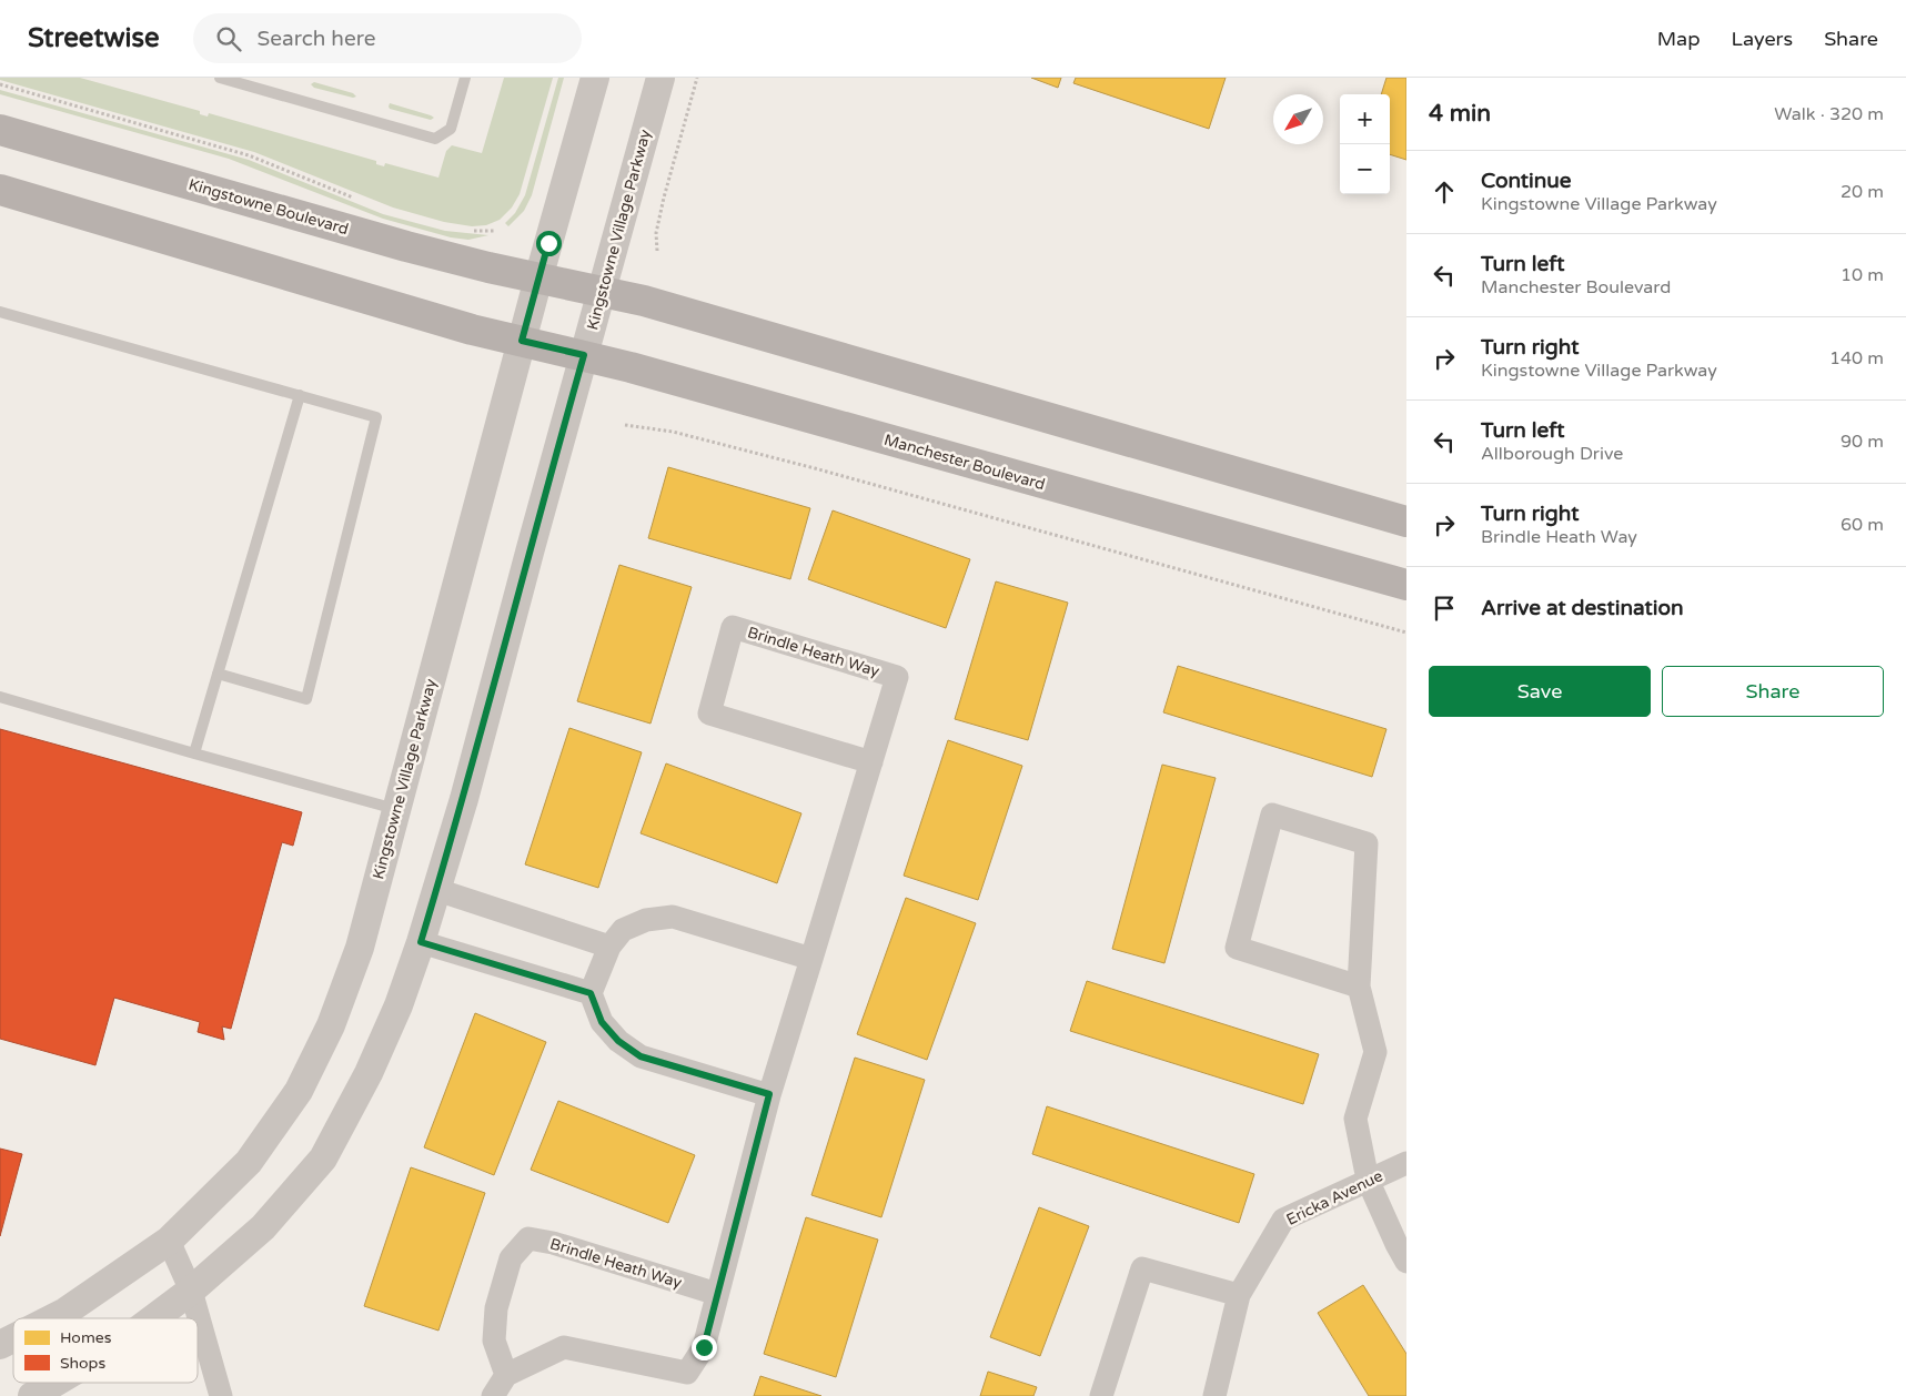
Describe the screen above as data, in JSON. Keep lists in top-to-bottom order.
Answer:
{
  "streets": {
    "main road": ["Kingstowne Boulevard", "Manchester Boulevard"],
    "street": ["Kingstowne Village Parkway", "Brindle Heath Way", "Ericka Avenue"]
  },
  "crossings": [
    ["Kingstowne Boulevard", "Kingstowne Village Parkway"],
    ["Kingstowne Village Parkway", "Manchester Boulevard"]
  ],
  "legend": ["Homes", "Shops"],
  "north": "bottom left",
  "page": {
    "header": "Streetwise",
    "search": "Search here",
    "nav": ["Map", "Layers", "Share"],
    "heading": ["4 min", "Walk · 320 m"],
    "map_buttons": ["+", "−"],
    "list": [
      ["Continue", "Kingstowne Village Parkway", "20 m"],
      ["Turn left", "Manchester Boulevard", "10 m"],
      ["Turn right", "Kingstowne Village Parkway", "140 m"],
      ["Turn left", "Allborough Drive", "90 m"],
      ["Turn right", "Brindle Heath Way", "60 m"],
      "Arrive at destination"
    ],
    "buttons": ["Save", "Share"]
  }
}
